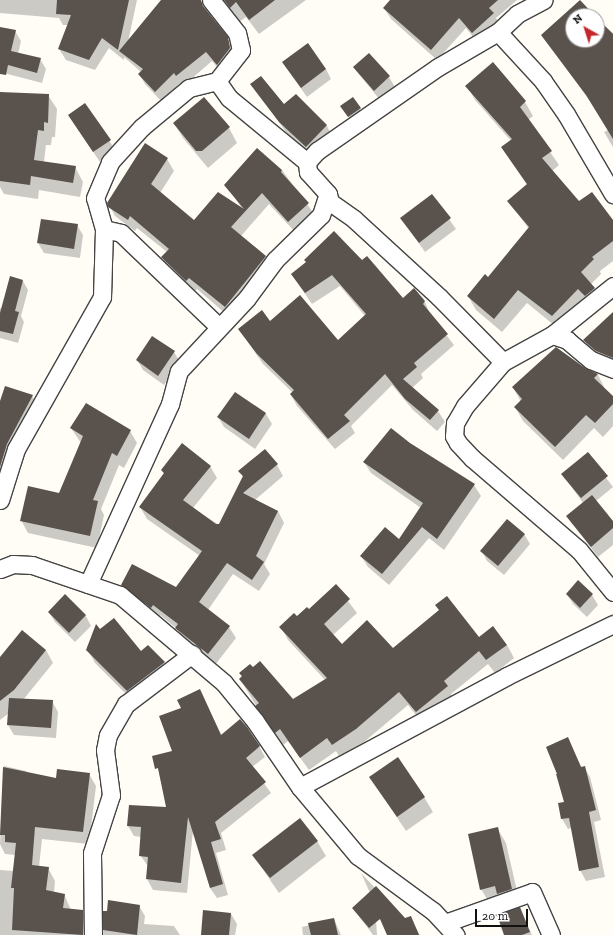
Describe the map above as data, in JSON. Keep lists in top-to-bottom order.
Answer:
{
  "scale_bar": "20 m",
  "north": "top left"
}
